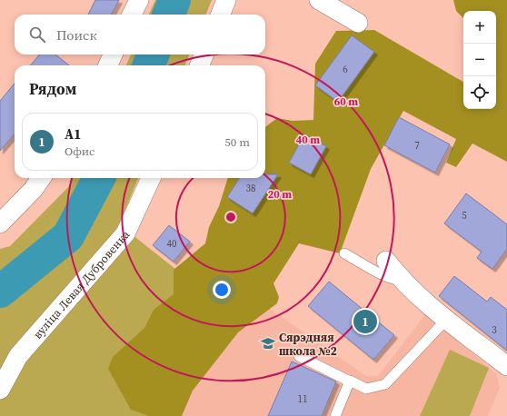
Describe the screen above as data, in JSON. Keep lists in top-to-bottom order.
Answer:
{
  "streets": {
    "street": ["вуліца Левая Дубровенка"]
  },
  "places": {
    "school or university": ["Сярэдняя школа №2"]
  },
  "house_numbers": [
    "6",
    "7",
    "38",
    "5",
    "40",
    "3",
    "11"
  ],
  "page": {
    "map_buttons": ["+", "−"],
    "search": "Поиск",
    "heading": "Рядом",
    "list": [
      {
        "mark": "1",
        "name": "A1",
        "note": "Офис",
        "value": "50 m"
      }
    ],
    "pins": "1"
  },
  "rings": ["60 m", "40 m", "20 m"]
}
